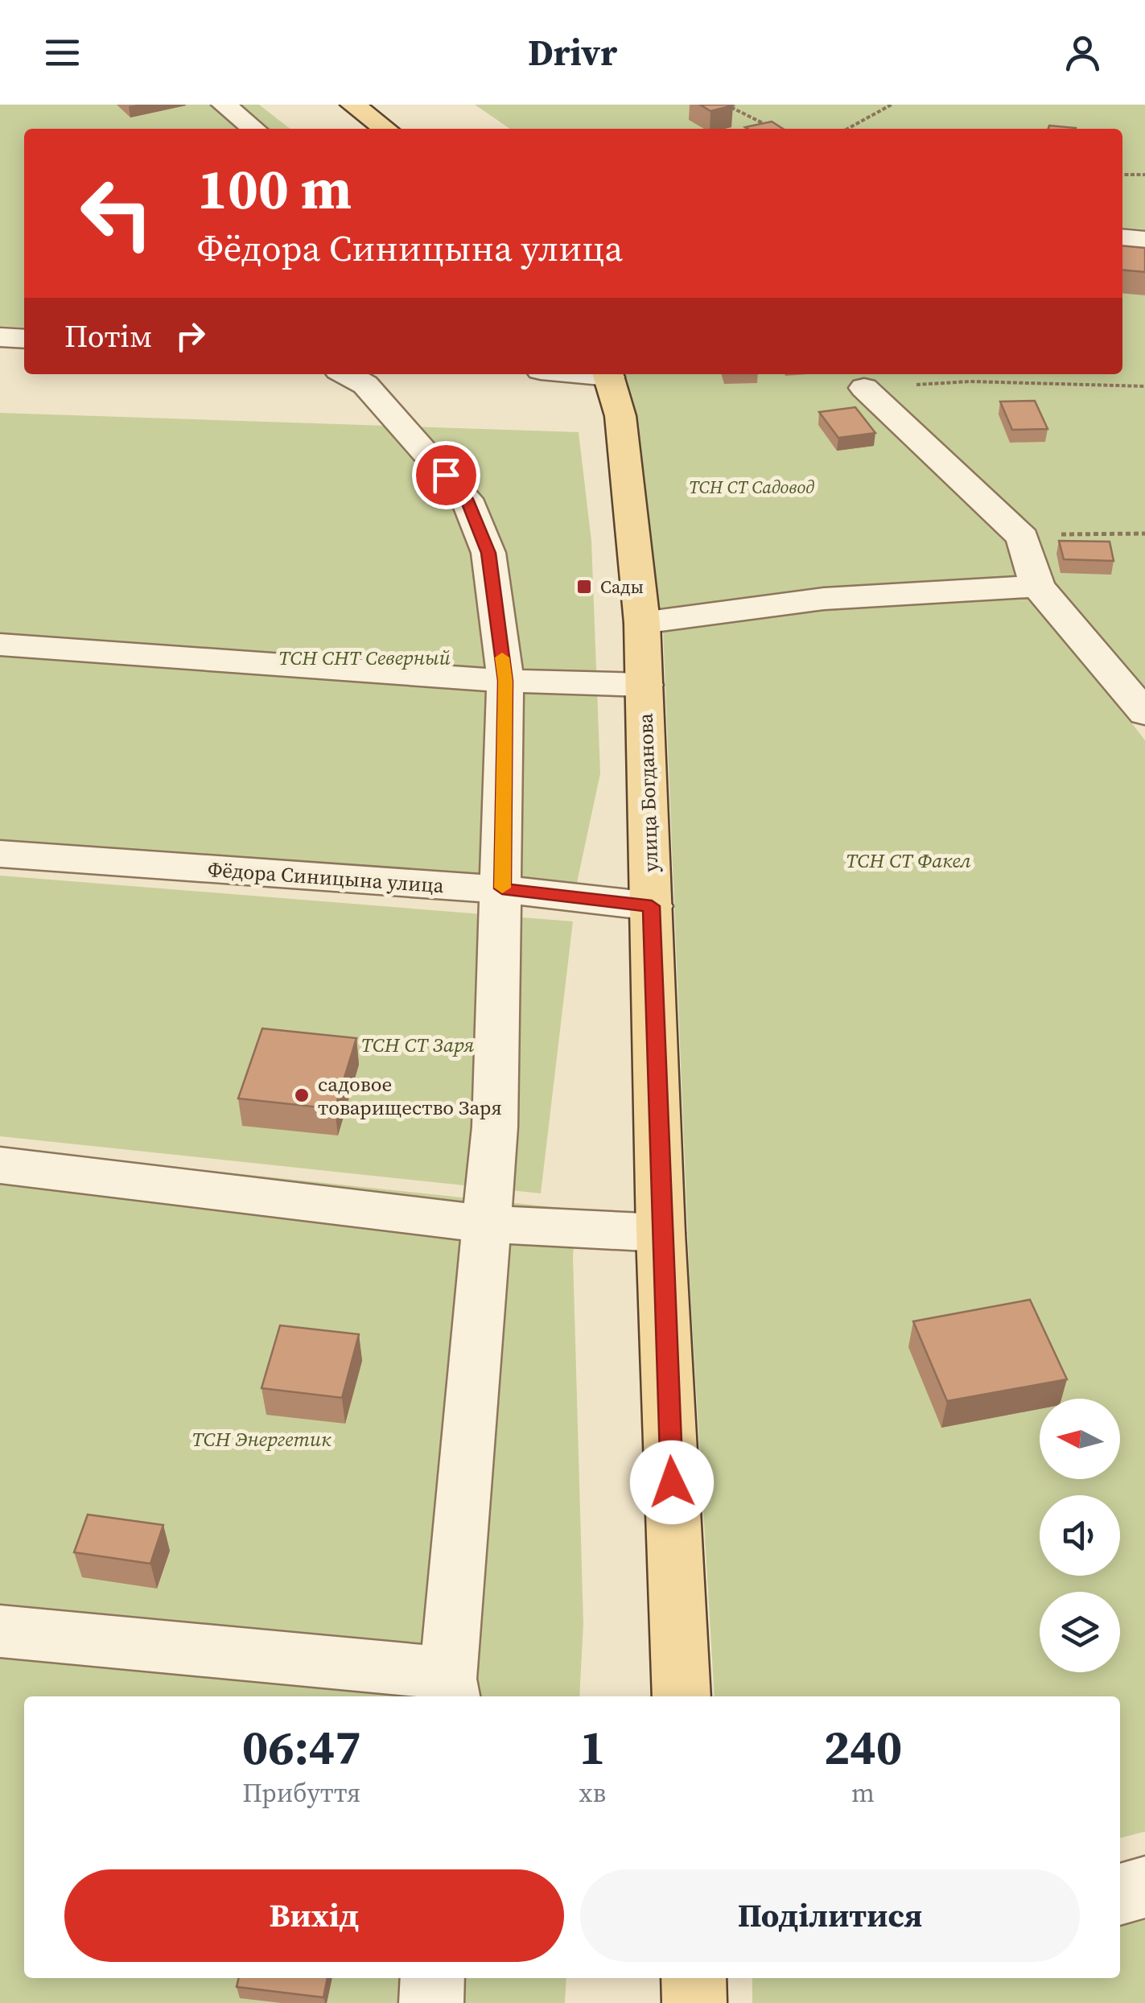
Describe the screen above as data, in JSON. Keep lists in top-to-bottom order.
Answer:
{
  "streets": {
    "main road": ["улица Богданова"],
    "street": ["Фёдора Синицына улица"]
  },
  "crossings": [
    ["улица Богданова", "Фёдора Синицына улица"]
  ],
  "parks": [
    "ТСН СТ Садовод",
    "ТСН СНТ Северный",
    "ТСН СТ Факел",
    "ТСН СТ Заря",
    "ТСН Энергетик"
  ],
  "places": {
    "transit": ["Сады"],
    "other": ["садовое товарищество Заря"]
  },
  "north": "left",
  "page": {
    "header": "Drivr",
    "turn": ["100 m", "Фёдора Синицына улица"],
    "then": "Потім",
    "eta": [
      "06:47",
      "Прибуття",
      "1",
      "хв",
      "240",
      "m"
    ],
    "buttons": ["Вихід", "Поділитися"]
  }
}
